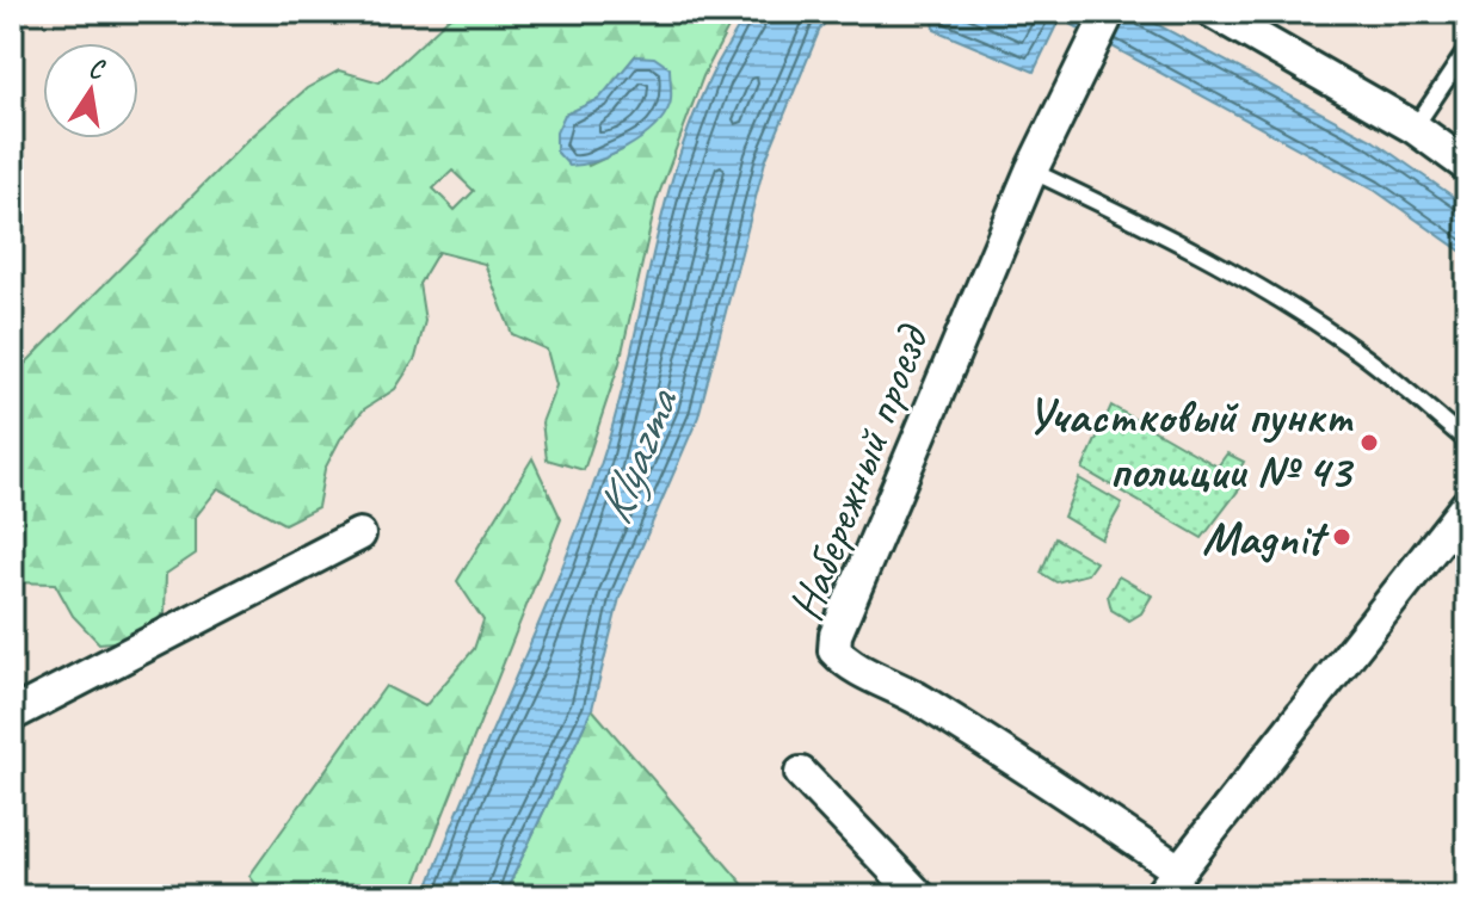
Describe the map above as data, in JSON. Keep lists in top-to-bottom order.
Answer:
{
  "streets": {
    "street": ["Набережный проезд"]
  },
  "water": ["Klyazma"],
  "places": ["Участковый пункт полиции № 43", "Magnit"],
  "north": "top"
}
